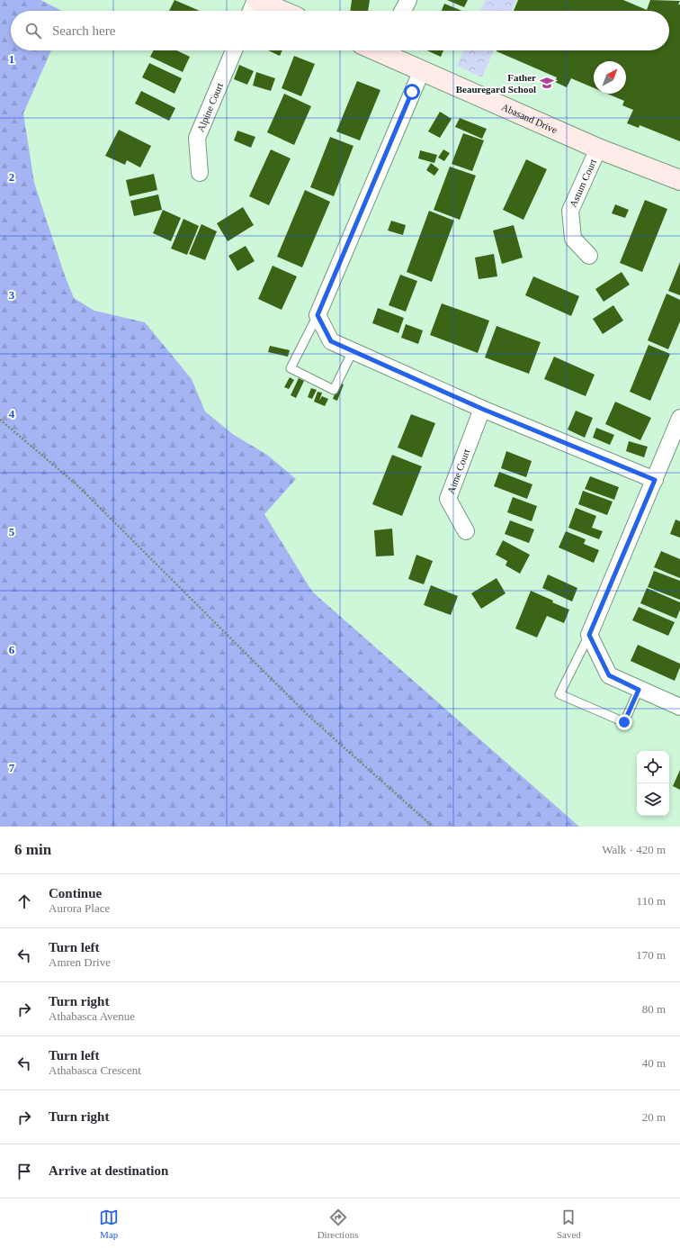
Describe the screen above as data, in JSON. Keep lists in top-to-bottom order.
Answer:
{
  "streets": {
    "street": [
      "Alpine Court",
      "Abasand Drive",
      "Astum Court",
      "Aime Court"
    ]
  },
  "crossings": [
    ["Abasand Drive", "Astum Court"]
  ],
  "places": {
    "school or university": ["Father Beauregard School"]
  },
  "north": "top right",
  "page": {
    "search": "Search here",
    "heading": ["6 min", "Walk · 420 m"],
    "list": [
      ["Continue", "Aurora Place", "110 m"],
      ["Turn left", "Amren Drive", "170 m"],
      ["Turn right", "Athabasca Avenue", "80 m"],
      ["Turn left", "Athabasca Crescent", "40 m"],
      ["Turn right", "20 m"],
      "Arrive at destination"
    ],
    "nav": ["Map", "Directions", "Saved"]
  },
  "grid": {
    "rows": [
      "1",
      "2",
      "3",
      "4",
      "5",
      "6",
      "7"
    ]
  }
}
